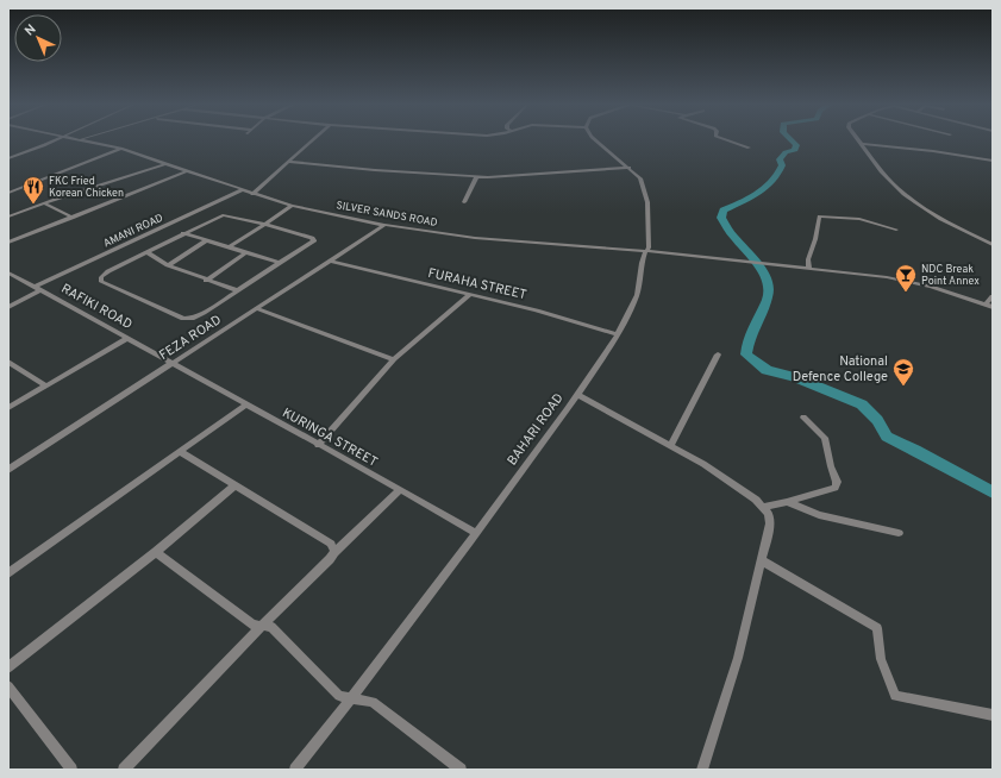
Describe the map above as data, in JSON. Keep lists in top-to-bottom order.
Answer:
{
  "streets": {
    "street": [
      "SILVER SANDS ROAD",
      "AMANI ROAD",
      "FURAHA STREET",
      "RAFIKI ROAD",
      "FEZA ROAD",
      "BAHARI ROAD",
      "KURINGA STREET"
    ]
  },
  "crossings": [
    ["SILVER SANDS ROAD", "AMANI ROAD"],
    ["SILVER SANDS ROAD", "FEZA ROAD"],
    ["SILVER SANDS ROAD", "BAHARI ROAD"],
    ["AMANI ROAD", "RAFIKI ROAD"],
    ["FURAHA STREET", "FEZA ROAD"],
    ["FURAHA STREET", "BAHARI ROAD"],
    ["RAFIKI ROAD", "FEZA ROAD"],
    ["RAFIKI ROAD", "KURINGA STREET"],
    ["FEZA ROAD", "KURINGA STREET"],
    ["BAHARI ROAD", "KURINGA STREET"]
  ],
  "places": {
    "restaurant": ["FKC Fried Korean Chicken"],
    "bar": ["NDC Break Point Annex"],
    "school or university": ["National Defence College"]
  },
  "north": "top left"
}
